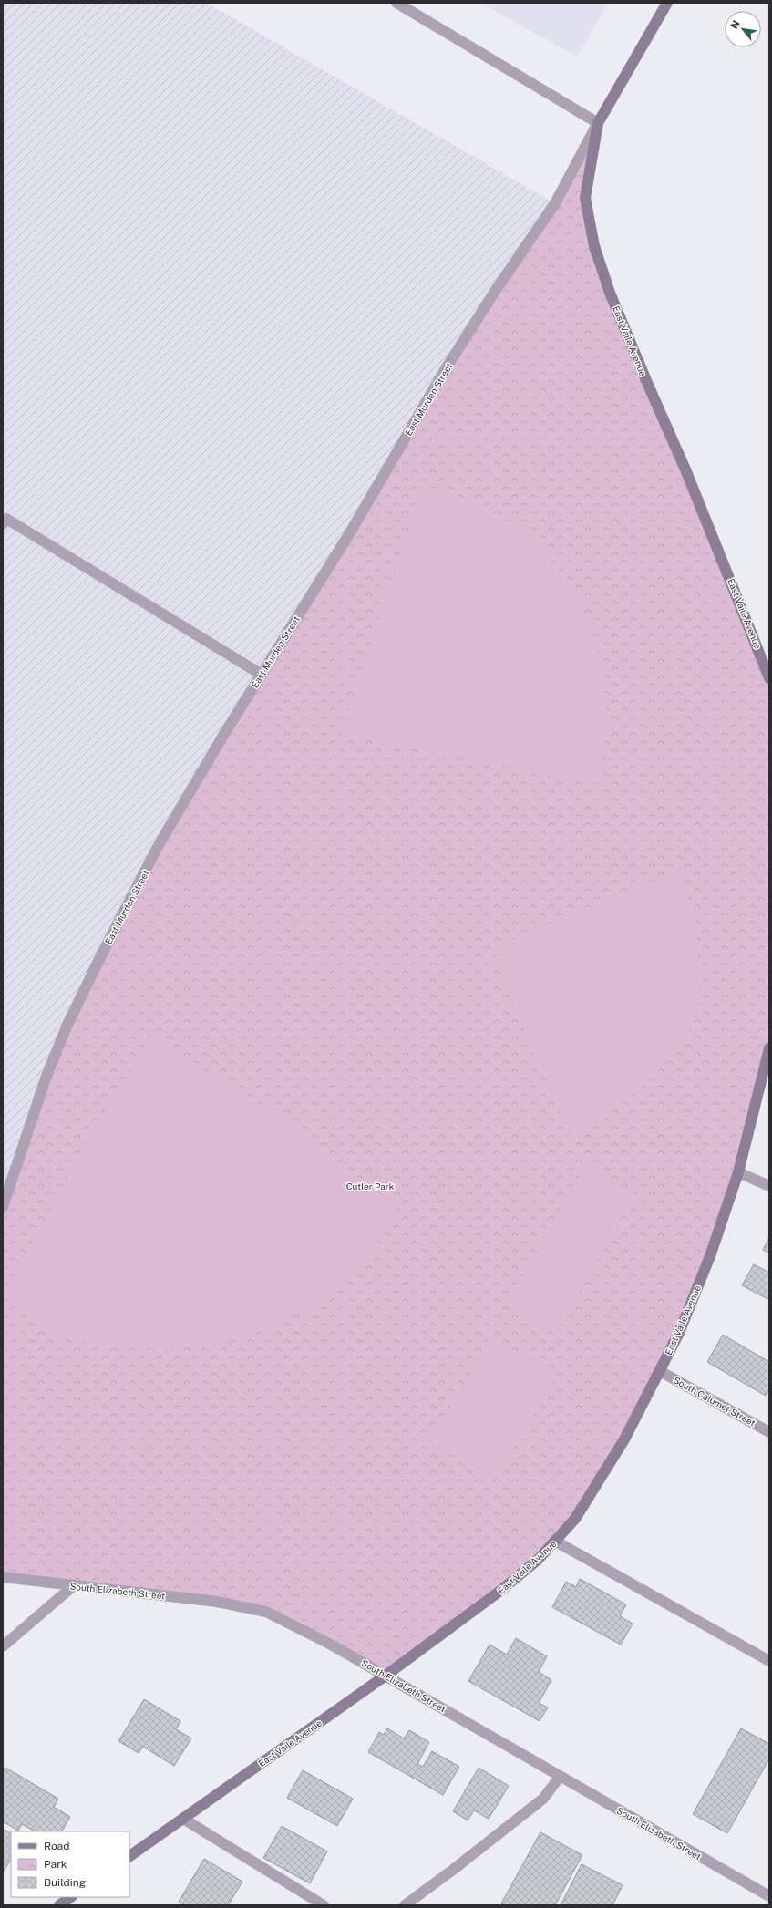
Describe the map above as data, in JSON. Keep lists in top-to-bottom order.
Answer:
{
  "streets": {
    "street": [
      "East Vaile Avenue",
      "East Murden Street",
      "South Calumet Street",
      "South Elizabeth Street"
    ]
  },
  "crossings": [
    ["East Vaile Avenue", "East Murden Street"],
    ["East Vaile Avenue", "South Calumet Street"],
    ["East Vaile Avenue", "South Elizabeth Street"]
  ],
  "parks": ["Cutler Park"],
  "legend": ["Road", "Park", "Building"],
  "north": "top left"
}
